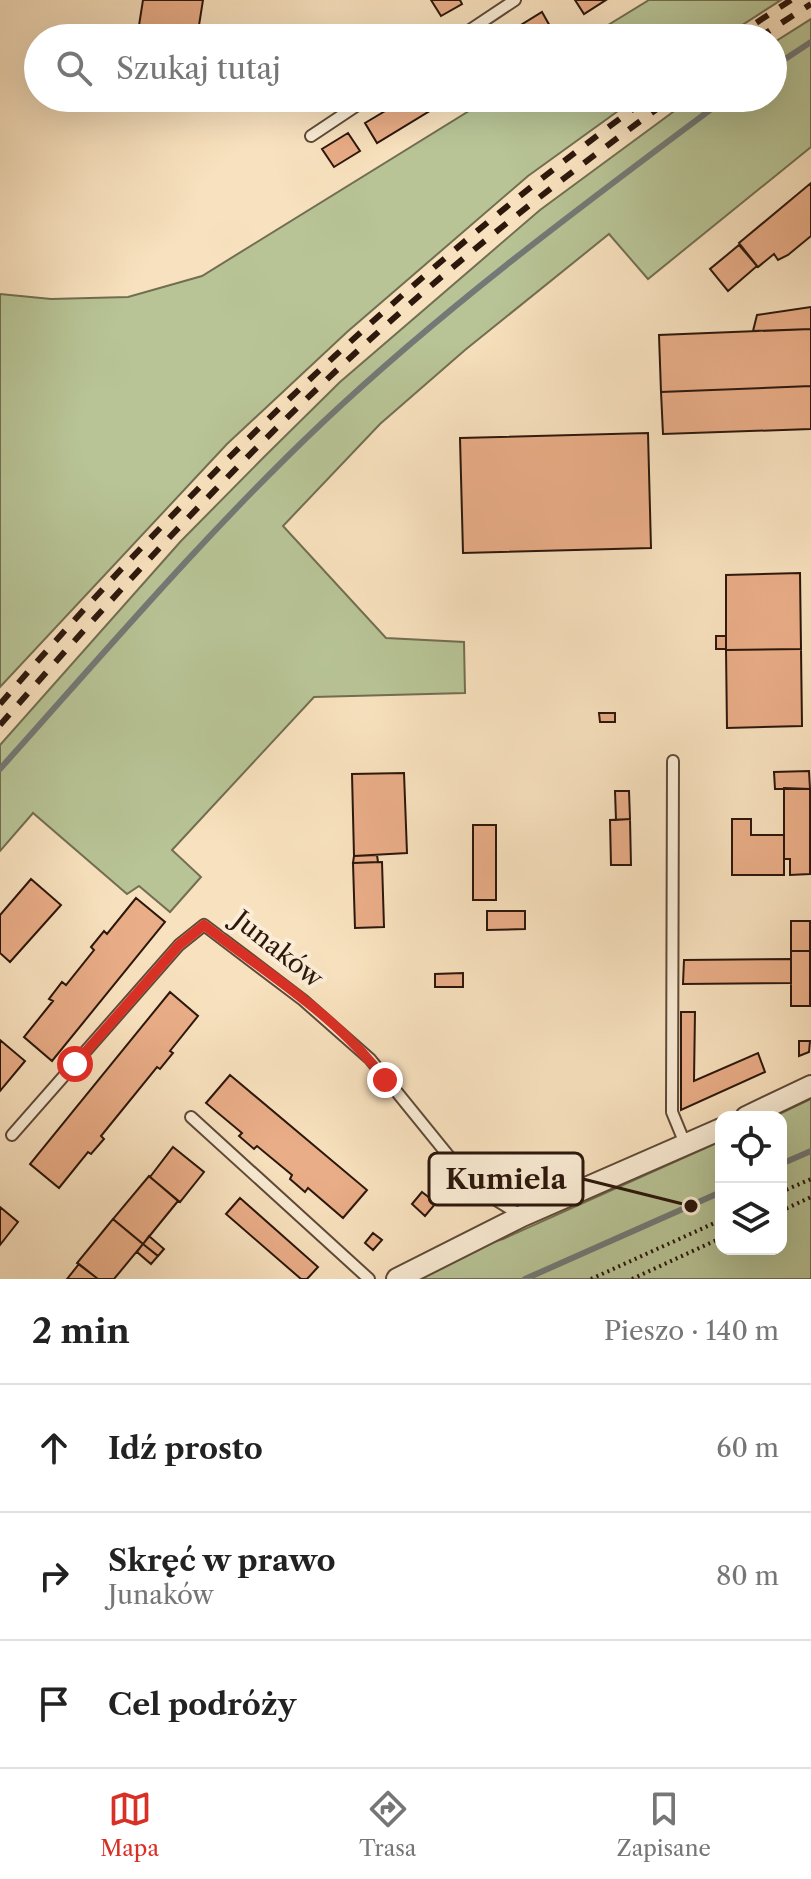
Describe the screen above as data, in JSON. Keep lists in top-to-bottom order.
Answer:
{
  "streets": {
    "lane": ["Junaków"]
  },
  "places": ["Kumiela"],
  "page": {
    "search": "Szukaj tutaj",
    "heading": ["2 min", "Pieszo · 140 m"],
    "list": [
      ["Idź prosto", "60 m"],
      ["Skręć w prawo", "Junaków", "80 m"],
      "Cel podróży"
    ],
    "nav": ["Mapa", "Trasa", "Zapisane"]
  }
}
